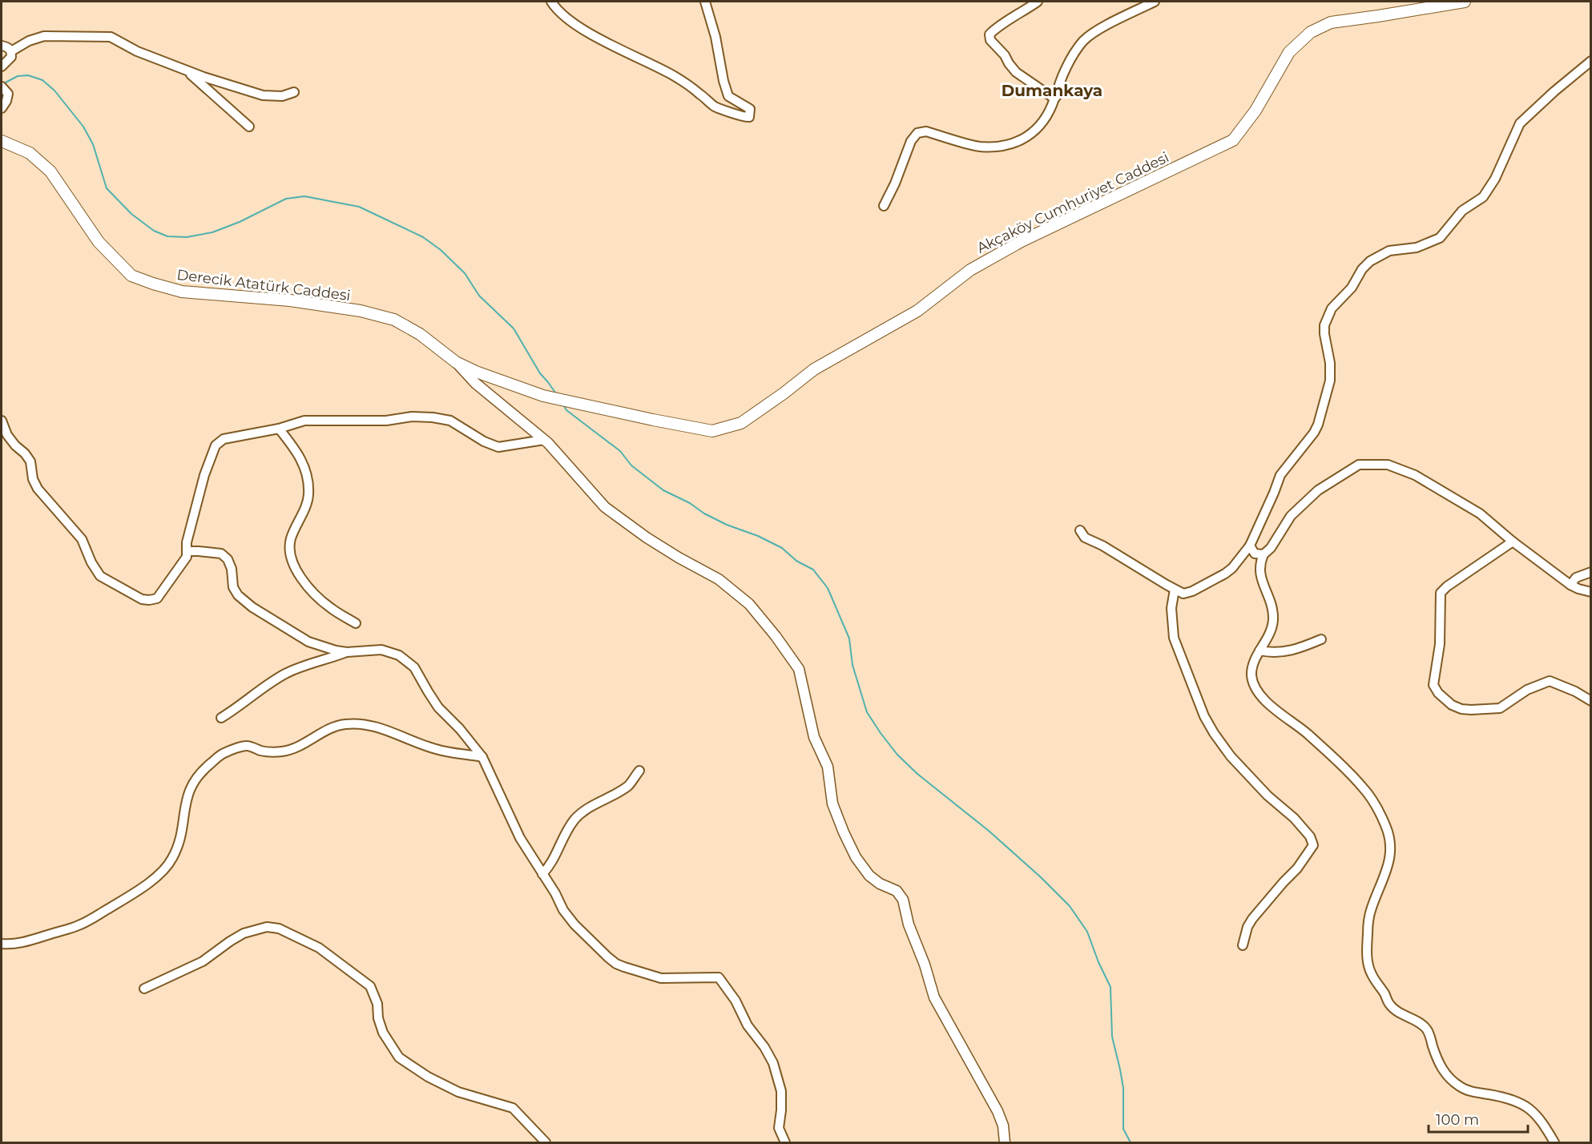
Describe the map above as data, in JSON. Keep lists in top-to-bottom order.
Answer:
{
  "streets": {
    "main road": ["Akçaköy Cumhuriyet Caddesi", "Derecik Atatürk Caddesi"]
  },
  "crossings": [
    ["Akçaköy Cumhuriyet Caddesi", "Derecik Atatürk Caddesi"]
  ],
  "districts": ["Dumankaya"],
  "scale_bar": "100 m"
}
